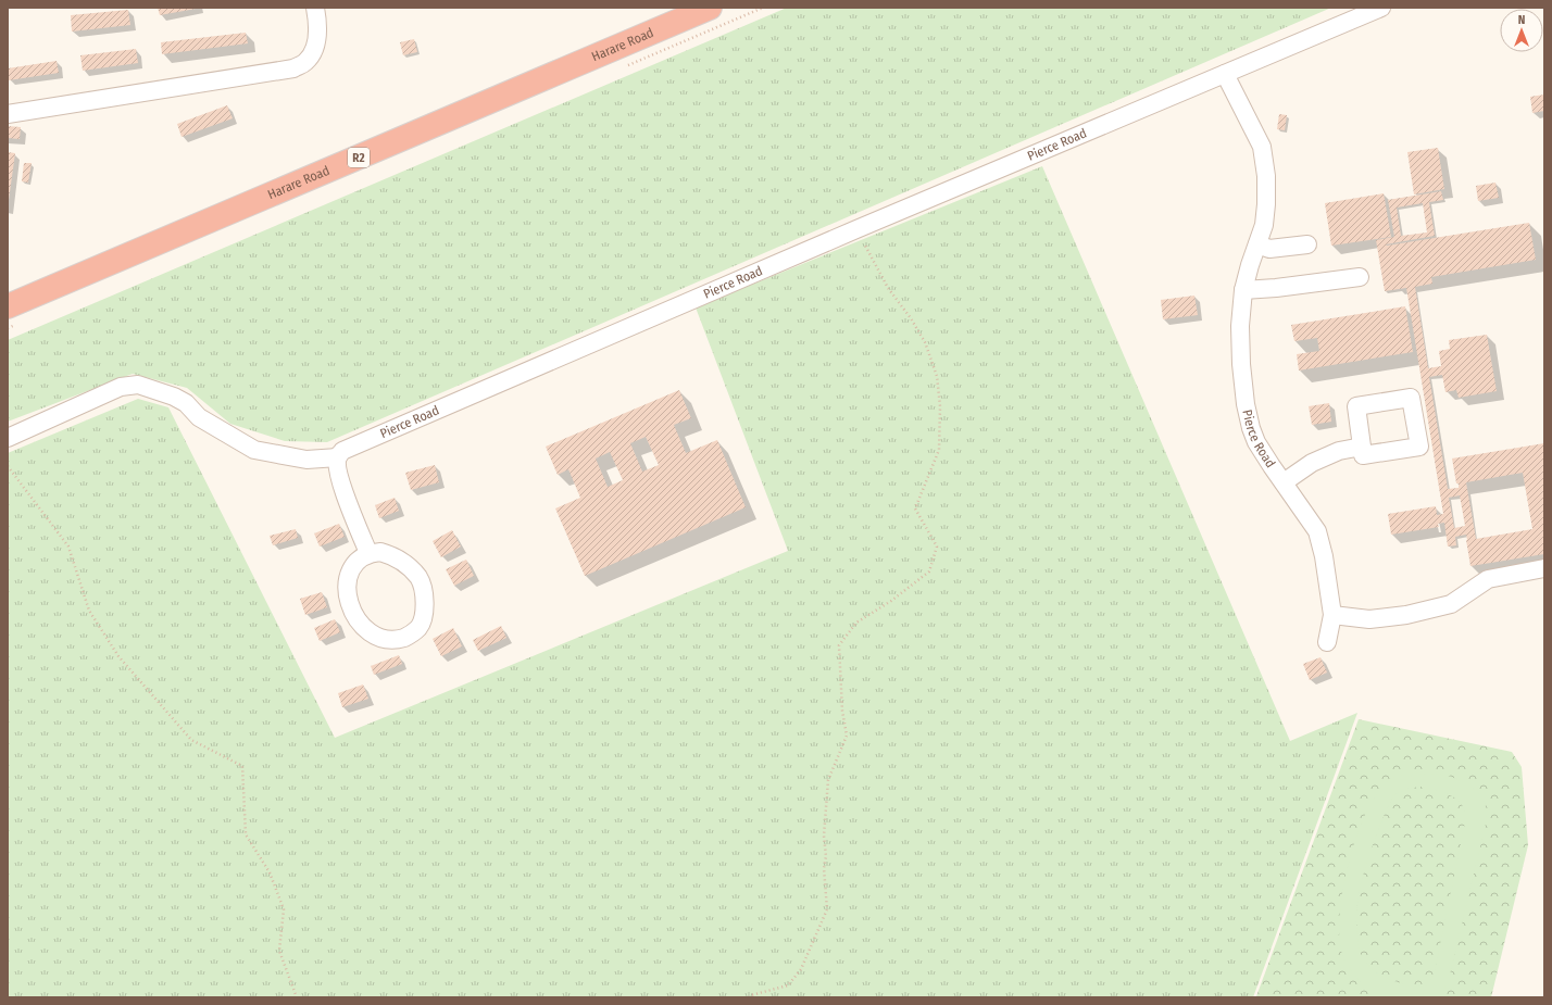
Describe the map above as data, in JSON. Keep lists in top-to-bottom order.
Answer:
{
  "streets": {
    "highway": ["Harare Road", "R2"],
    "lane": ["Pierce Road"]
  },
  "north": "top"
}
